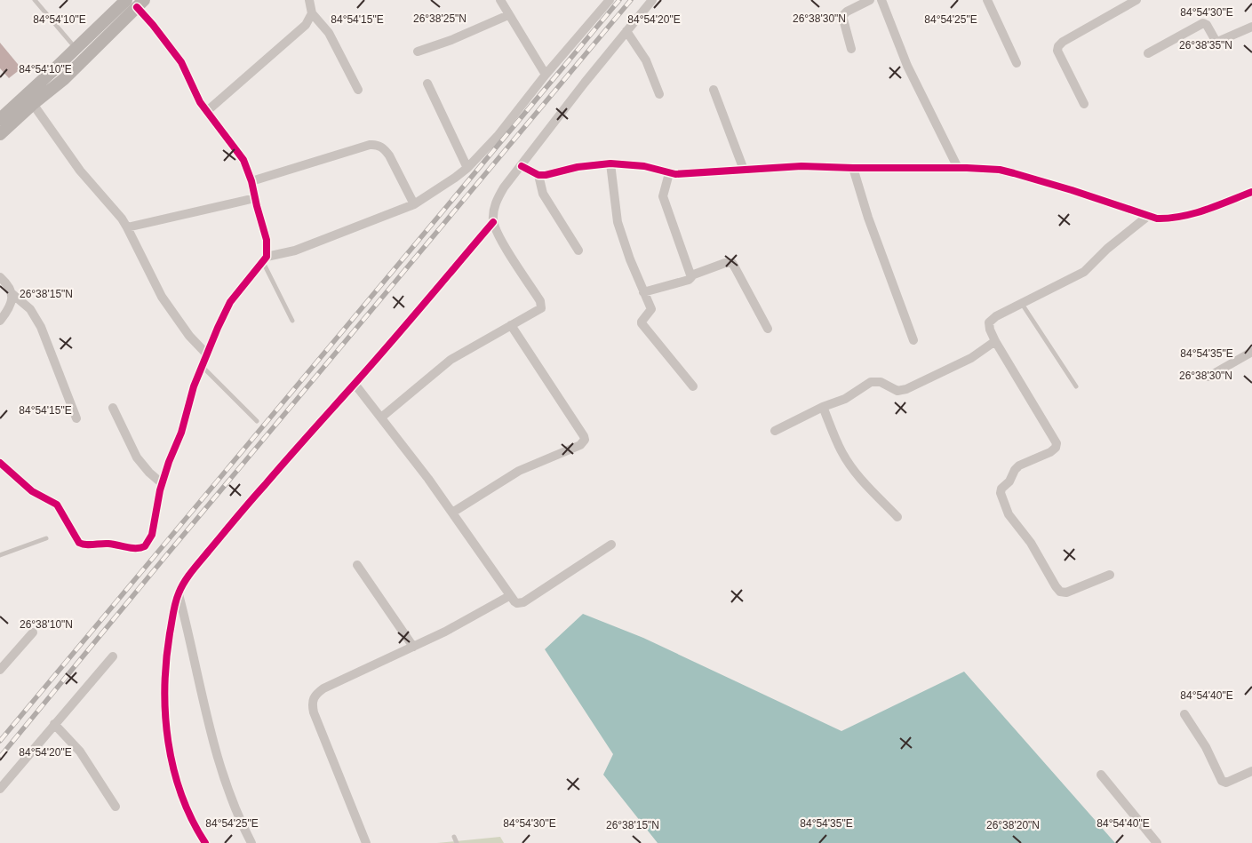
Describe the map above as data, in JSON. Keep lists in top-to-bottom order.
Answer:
{
  "coordinates": [
    "84°54'30\"E",
    "26°38'25\"N",
    "26°38'30\"N",
    "84°54'10\"E",
    "84°54'15\"E",
    "84°54'20\"E",
    "84°54'25\"E",
    "26°38'35\"N",
    "26°38'15\"N",
    "84°54'35\"E",
    "26°38'10\"N",
    "84°54'40\"E",
    "26°38'20\"N"
  ]
}
